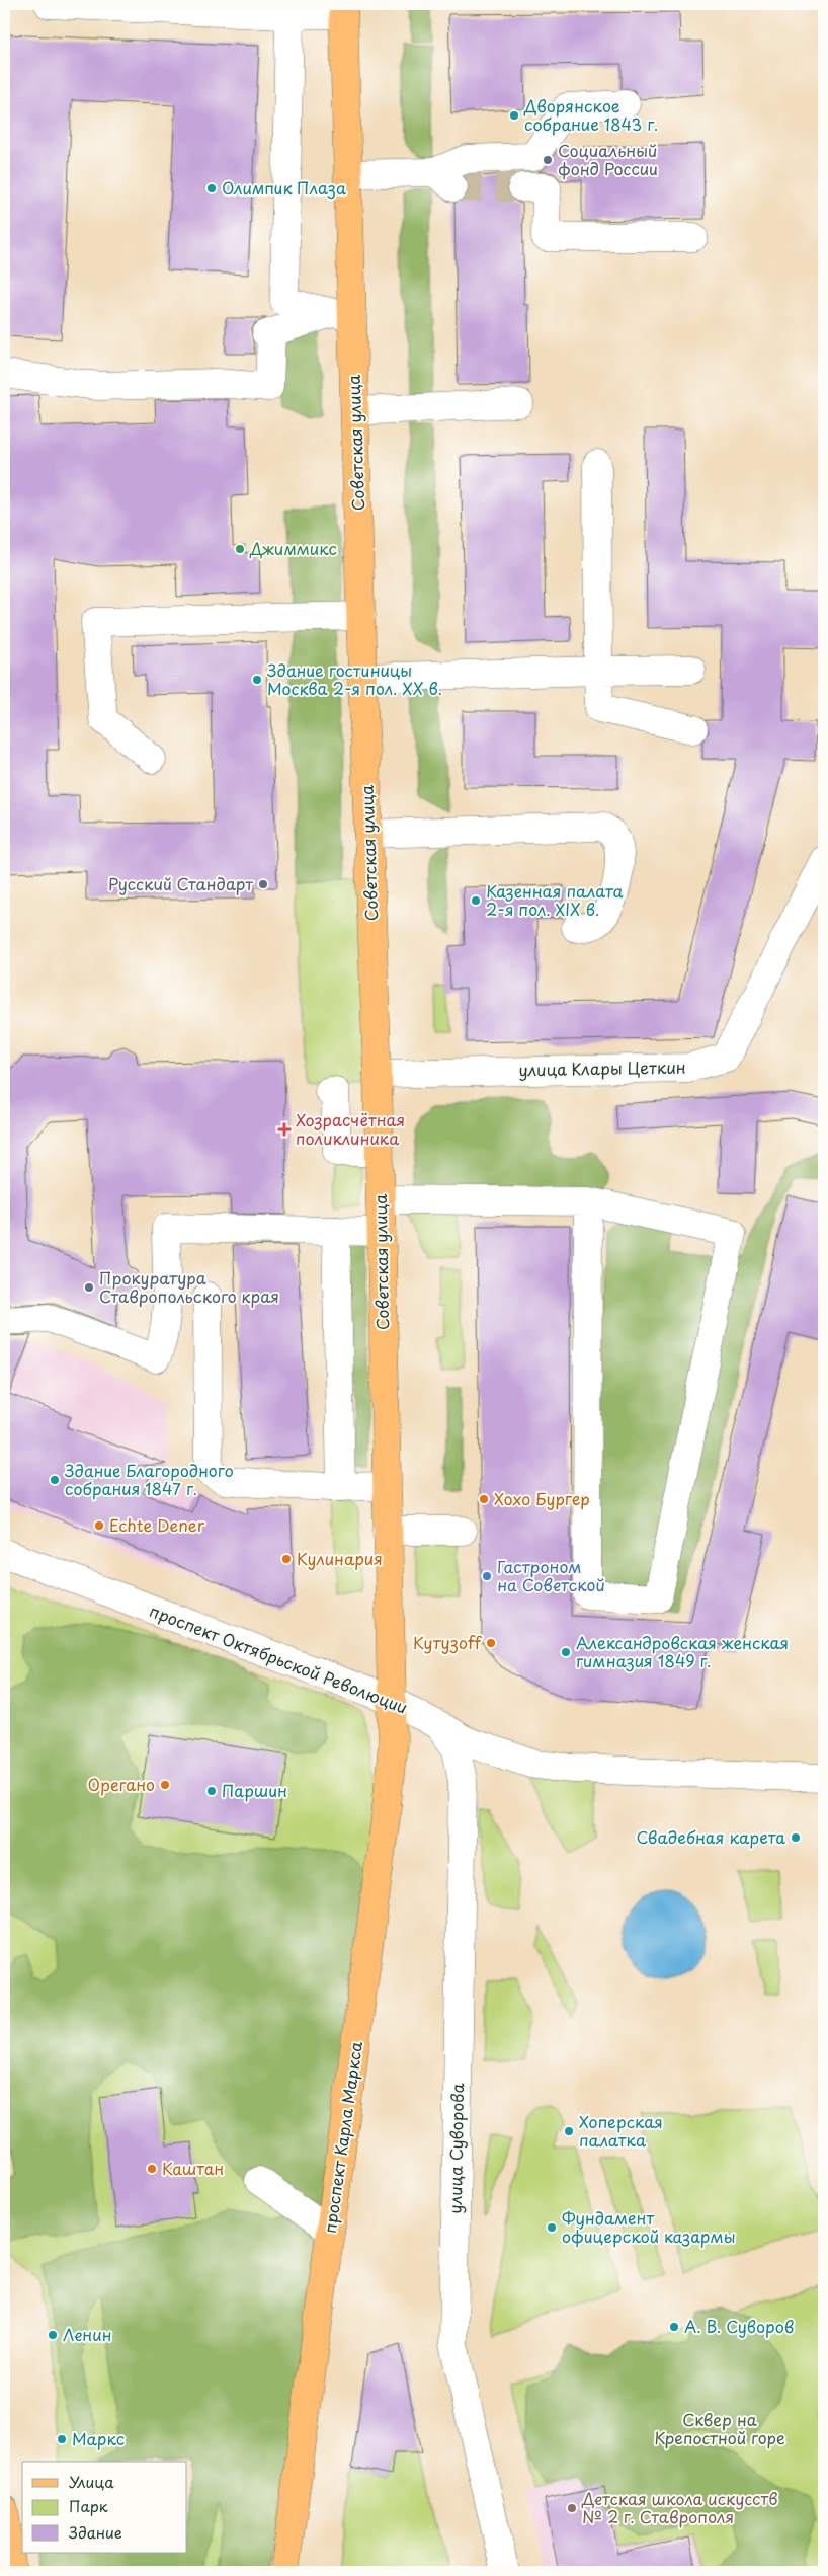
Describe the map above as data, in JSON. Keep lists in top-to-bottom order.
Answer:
{
  "streets": {
    "main road": ["Советская улица", "проспект Карла Маркса"],
    "street": ["улица Клары Цеткин", "проспект Октябрьской Революции", "улица Суворова"]
  },
  "crossings": [
    ["Советская улица", "улица Клары Цеткин"],
    ["Советская улица", "проспект Октябрьской Революции"],
    ["Советская улица", "проспект Карла Маркса"],
    ["проспект Октябрьской Революции", "проспект Карла Маркса"],
    ["проспект Октябрьской Революции", "улица Суворова"]
  ],
  "parks": ["Сквер на Крепостной горе"],
  "places": {
    "other": [
      "Дворянское собрание 1843 г.",
      "Социальный фонд России",
      "Олимпик Плаза",
      "Джиммикс",
      "Здание гостиницы Москва 2-я пол. ХХ в.",
      "Русский Стандарт",
      "Казенная палата 2-я пол. XIX в.",
      "Прокуратура Ставропольского края",
      "Здание Благородного собрания 1847 г.",
      "Хохо Бургер",
      "Echte Dener",
      "Кулинария",
      "Гастроном на Советской",
      "Кутузоff",
      "Александровская женская гимназия 1849 г.",
      "Орегано",
      "Паршин",
      "Свадебная карета",
      "Хоперская палатка",
      "Каштан",
      "Фундамент офицерской казармы",
      "А. В. Суворов",
      "Ленин",
      "Маркс",
      "Детская школа искусств № 2 г. Ставрополя"
    ],
    "health": ["Хозрасчётная поликлиника"]
  },
  "legend": ["Улица", "Парк", "Здание"]
}
